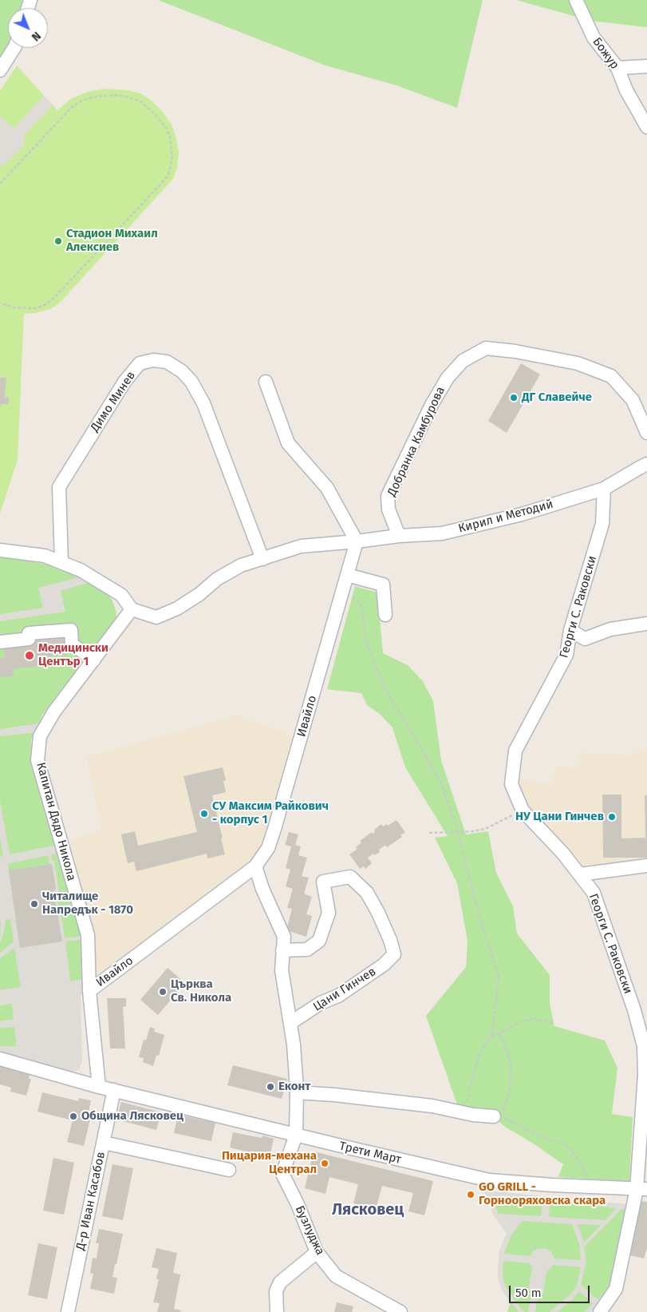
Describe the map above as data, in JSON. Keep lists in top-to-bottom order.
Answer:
{
  "streets": {
    "street": [
      "Божур",
      "Димо Минев",
      "Добранка Камбурова",
      "Кирил и Методий",
      "Георги С. Раковски",
      "Ивайло",
      "Капитан Дядо Никола",
      "Цани Гинчев",
      "Трети Март",
      "Д-р Иван Касабов",
      "Бузлуджа"
    ]
  },
  "crossings": [
    ["Добранка Камбурова", "Кирил и Методий"],
    ["Кирил и Методий", "Георги С. Раковски"],
    ["Кирил и Методий", "Ивайло"],
    ["Георги С. Раковски", "Трети Март"],
    ["Ивайло", "Капитан Дядо Никола"],
    ["Капитан Дядо Никола", "Трети Март"],
    ["Трети Март", "Д-р Иван Касабов"],
    ["Трети Март", "Бузлуджа"]
  ],
  "districts": ["Лясковец"],
  "places": [
    "Стадион Михаил Алексиев",
    "ДГ Славейче",
    "Медицински Център 1",
    "СУ Максим Райкович - корпус 1",
    "НУ Цани Гинчев",
    "Читалище Напредък - 1870",
    "Църква Св. Никола",
    "Еконт",
    "Община Лясковец",
    "Пицария-механа Централ",
    "GO GRILL - Горнооряховска скара"
  ],
  "scale_bar": "50 m",
  "north": "bottom right"
}
